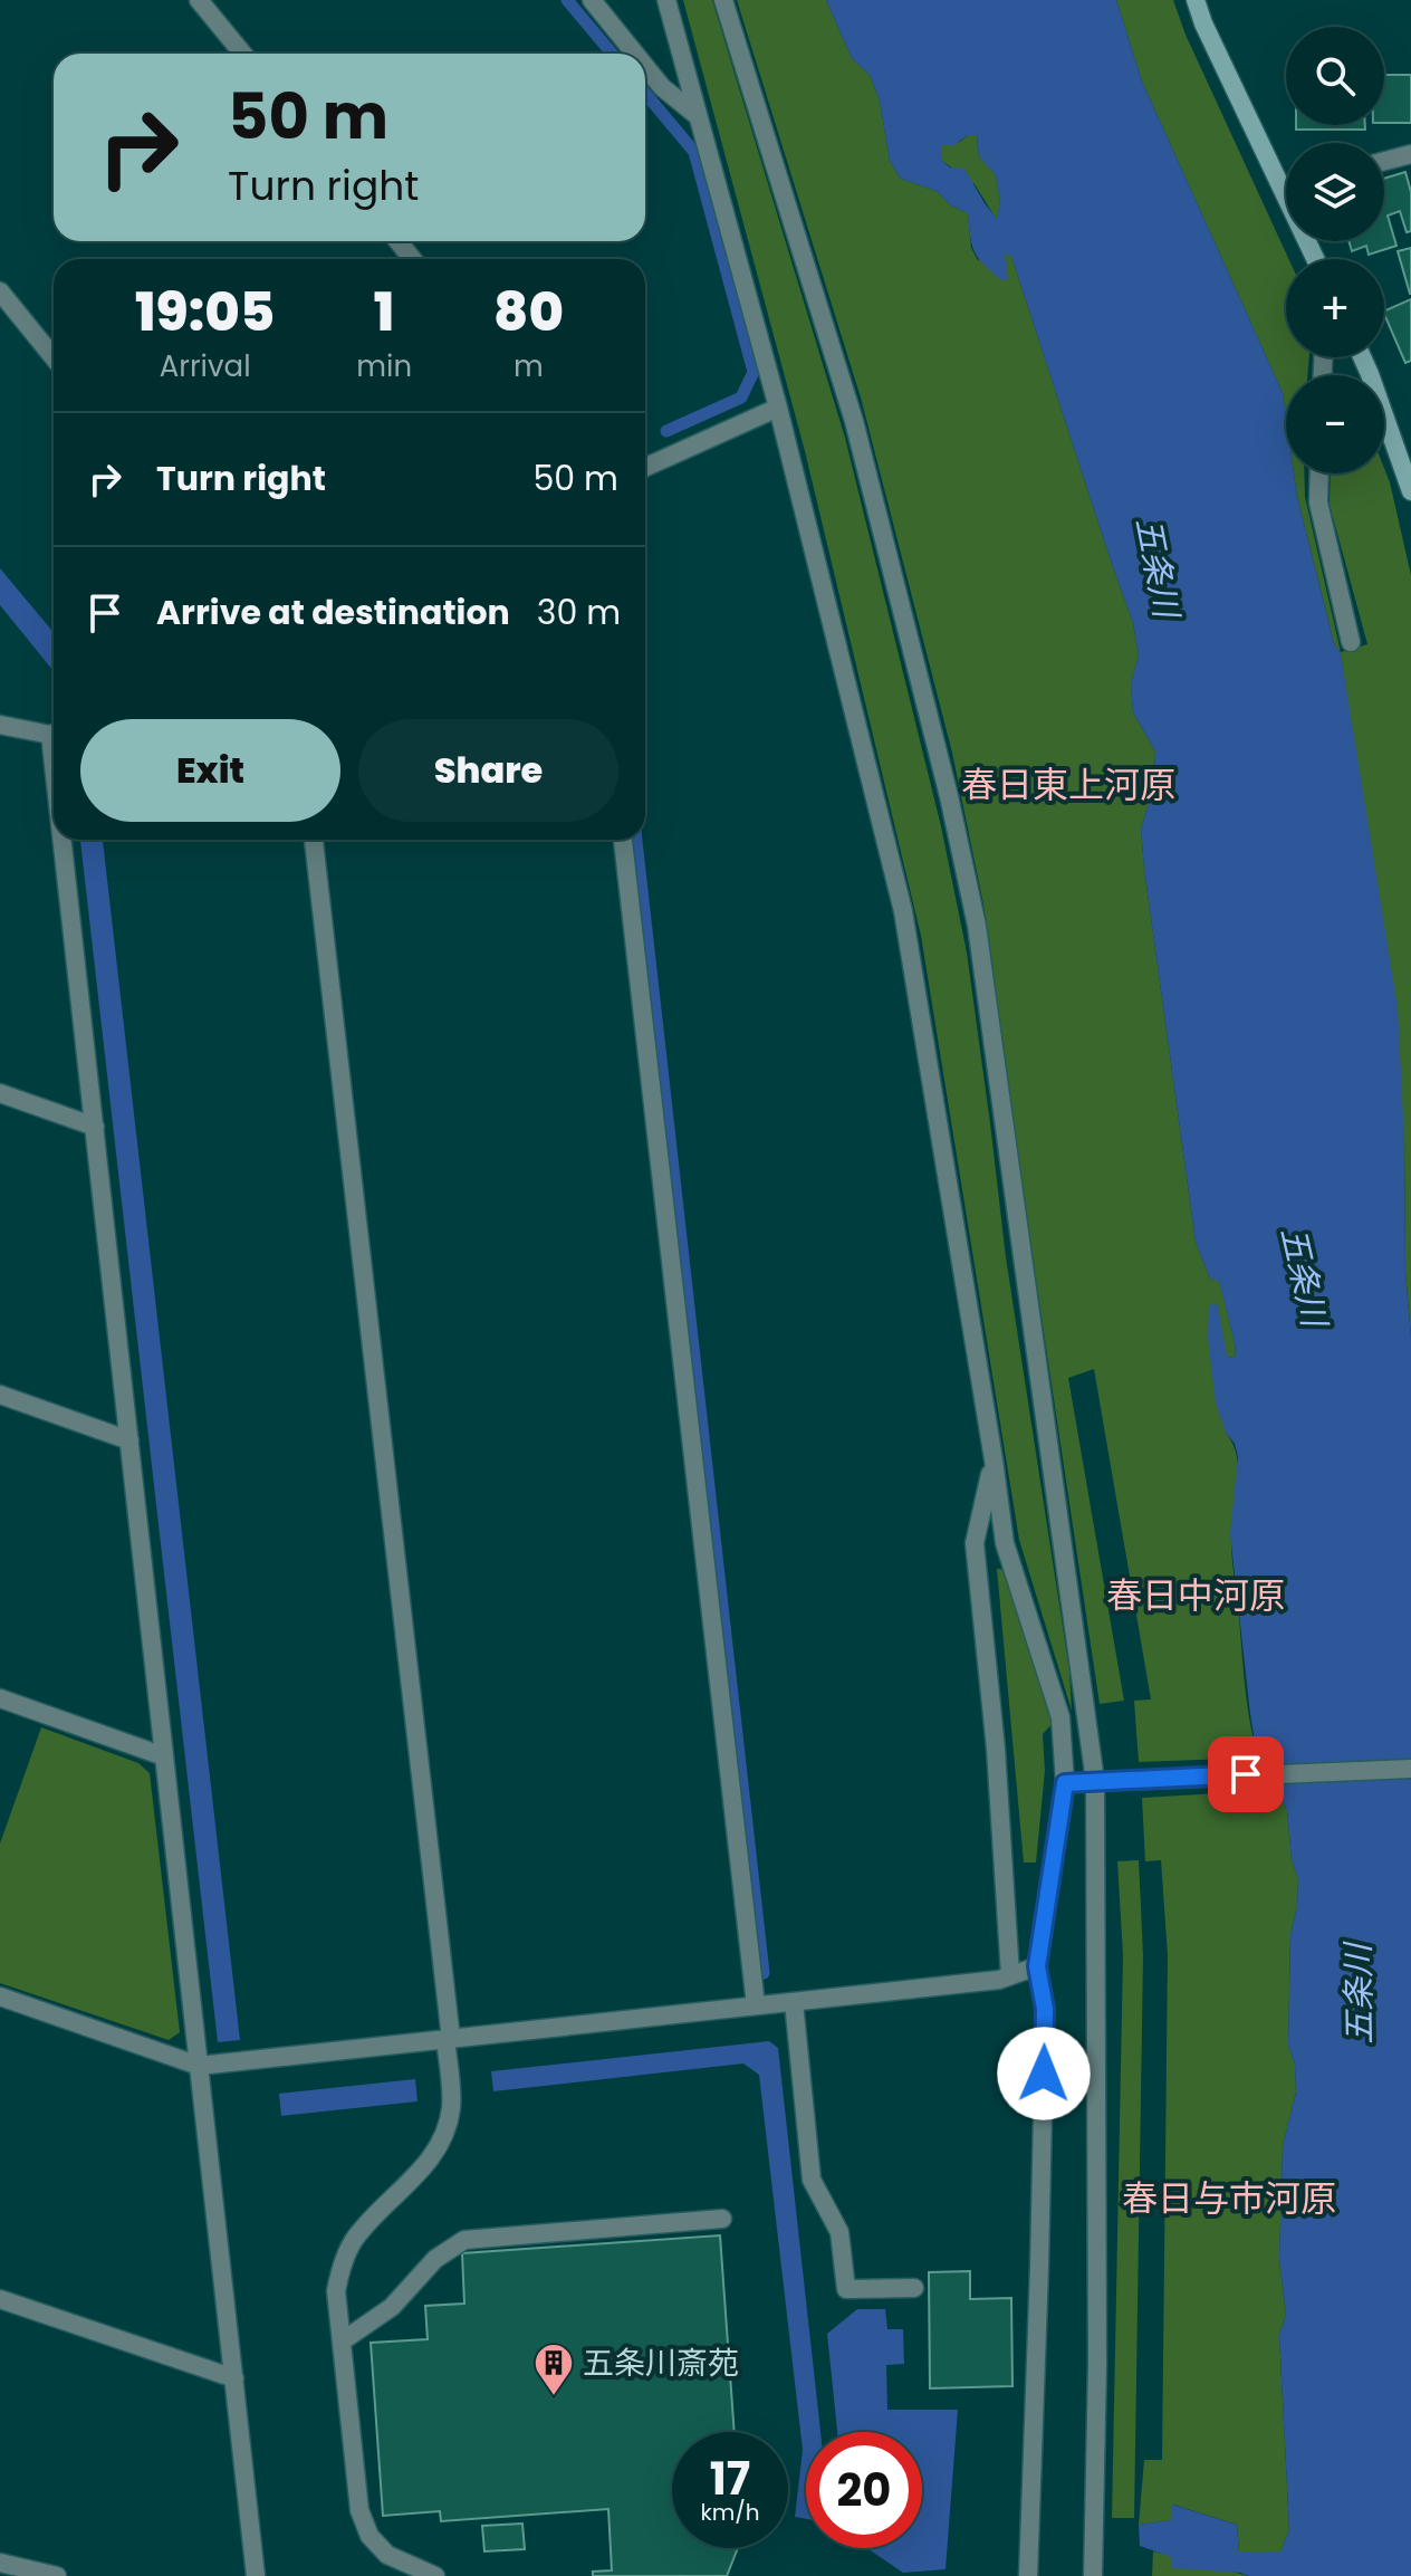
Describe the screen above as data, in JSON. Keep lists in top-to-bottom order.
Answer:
{
  "districts": ["春日東上河原", "春日中河原", "春日与市河原"],
  "water": ["五条川"],
  "places": {
    "building": ["五条川斎苑"]
  },
  "page": {
    "map_buttons": ["+", "−"],
    "turn": ["50 m", "Turn right"],
    "eta": [
      "19:05",
      "Arrival",
      "1",
      "min",
      "80",
      "m"
    ],
    "list": [
      {
        "name": "Turn right",
        "value": "50 m"
      },
      {
        "name": "Arrive at destination",
        "value": "30 m"
      }
    ],
    "buttons": ["Exit", "Share"],
    "speed": "17 km/h",
    "limit": "20"
  }
}
